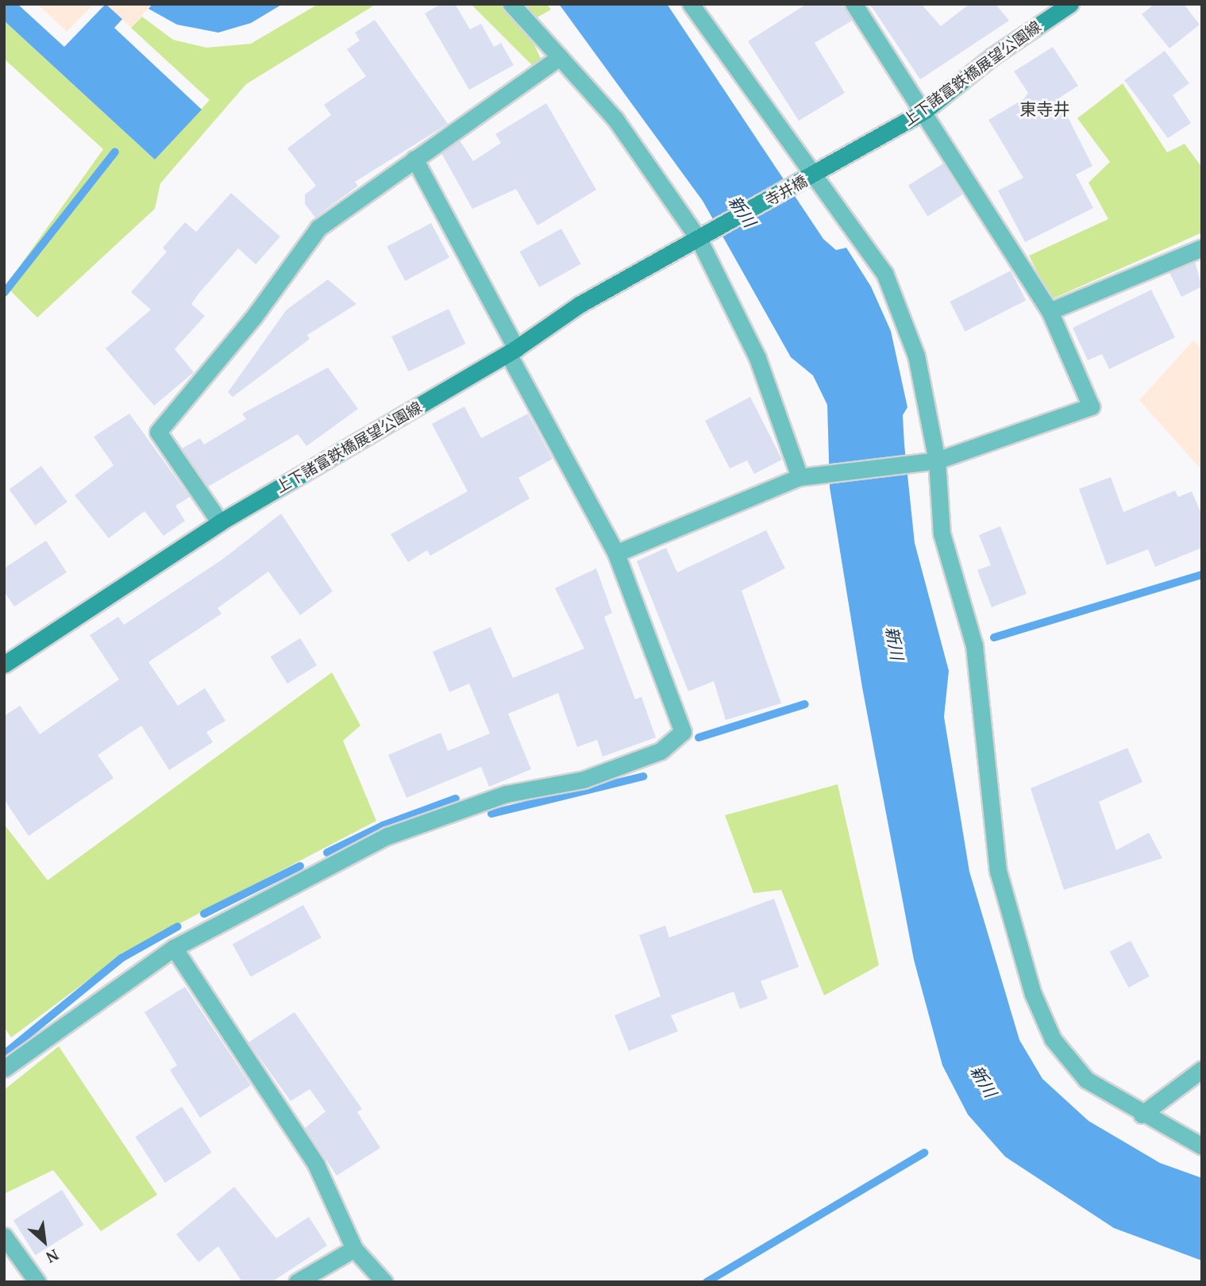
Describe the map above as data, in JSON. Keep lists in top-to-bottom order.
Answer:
{
  "streets": {
    "street": ["上下諸富鉄橋展望公園線", "寺井橋"]
  },
  "crossings": [
    ["上下諸富鉄橋展望公園線", "寺井橋"]
  ],
  "districts": ["東寺井"],
  "water": ["新川"],
  "north": "bottom right"
}
